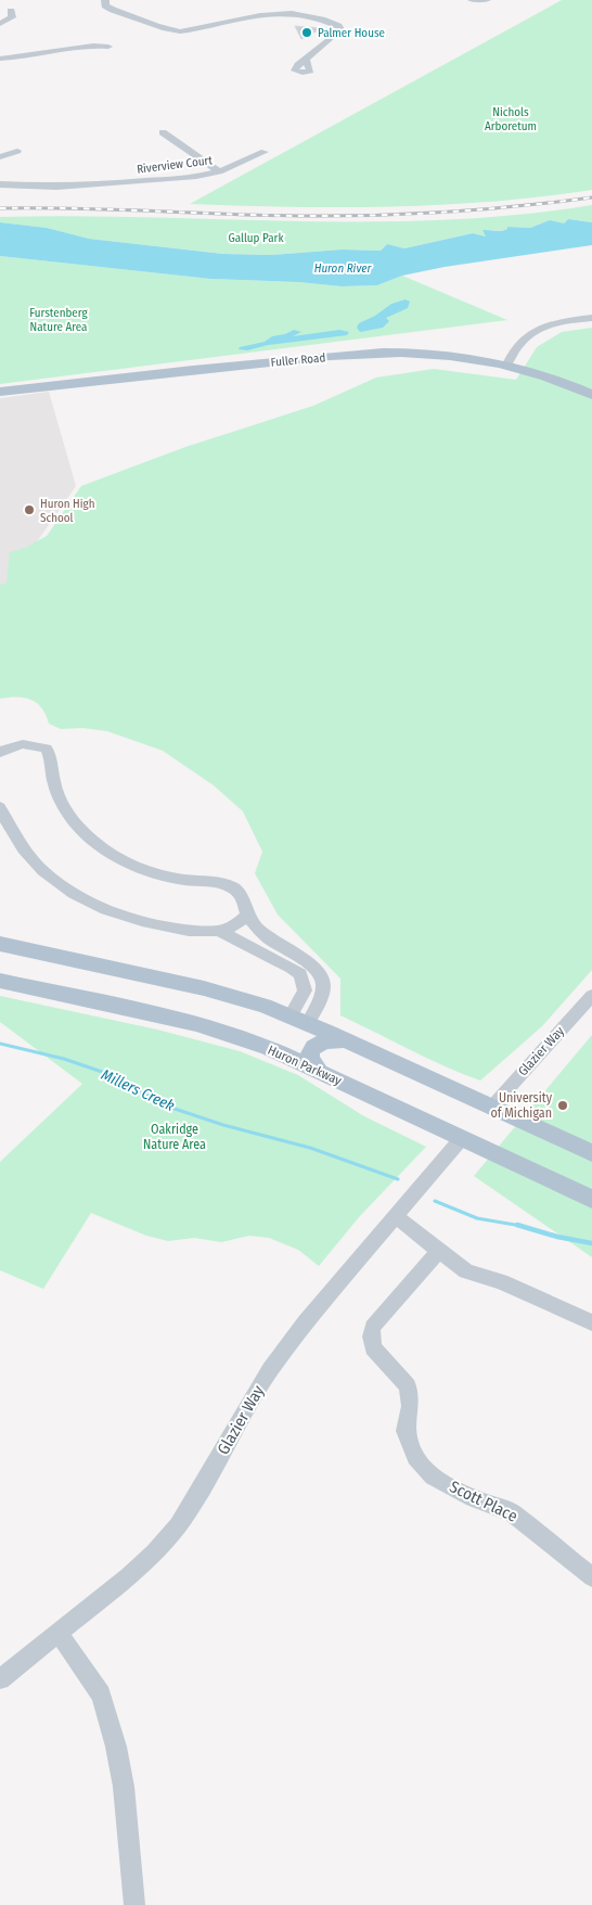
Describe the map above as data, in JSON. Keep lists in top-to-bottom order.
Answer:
{
  "streets": {
    "main road": ["Fuller Road", "Huron Parkway"],
    "street": ["Riverview Court", "Glazier Way", "Scott Place"]
  },
  "crossings": [
    ["Glazier Way", "Huron Parkway"]
  ],
  "water": ["Huron River", "Millers Creek"],
  "parks": [
    "Nichols Arboretum",
    "Gallup Park",
    "Furstenberg Nature Area",
    "Oakridge Nature Area"
  ],
  "places": ["Palmer House", "Huron High School", "University of Michigan"]
}
